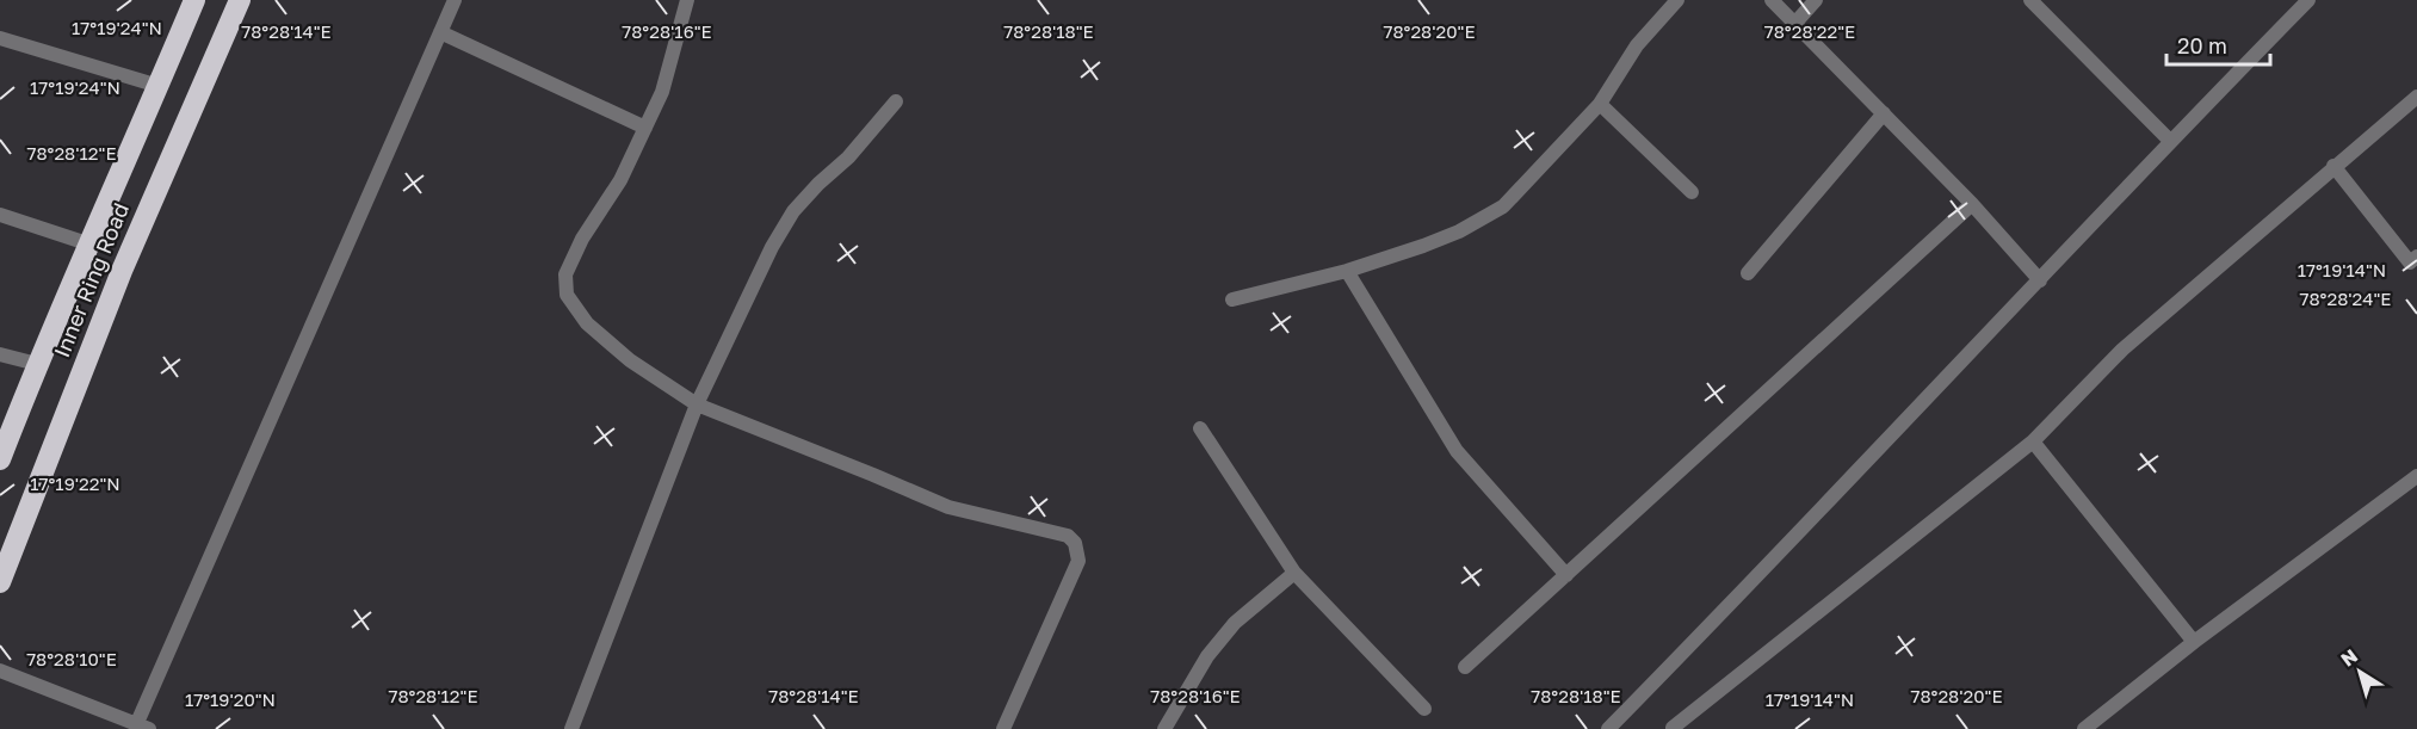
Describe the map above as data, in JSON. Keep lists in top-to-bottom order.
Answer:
{
  "streets": {
    "highway": ["Inner Ring Road"]
  },
  "scale_bar": "20 m",
  "north": "top left",
  "coordinates": [
    "17°19'24\"N",
    "78°28'14\"E",
    "78°28'16\"E",
    "78°28'18\"E",
    "78°28'20\"E",
    "78°28'22\"E",
    "78°28'12\"E",
    "17°19'14\"N",
    "78°28'24\"E",
    "17°19'22\"N",
    "78°28'10\"E",
    "17°19'20\"N"
  ]
}
